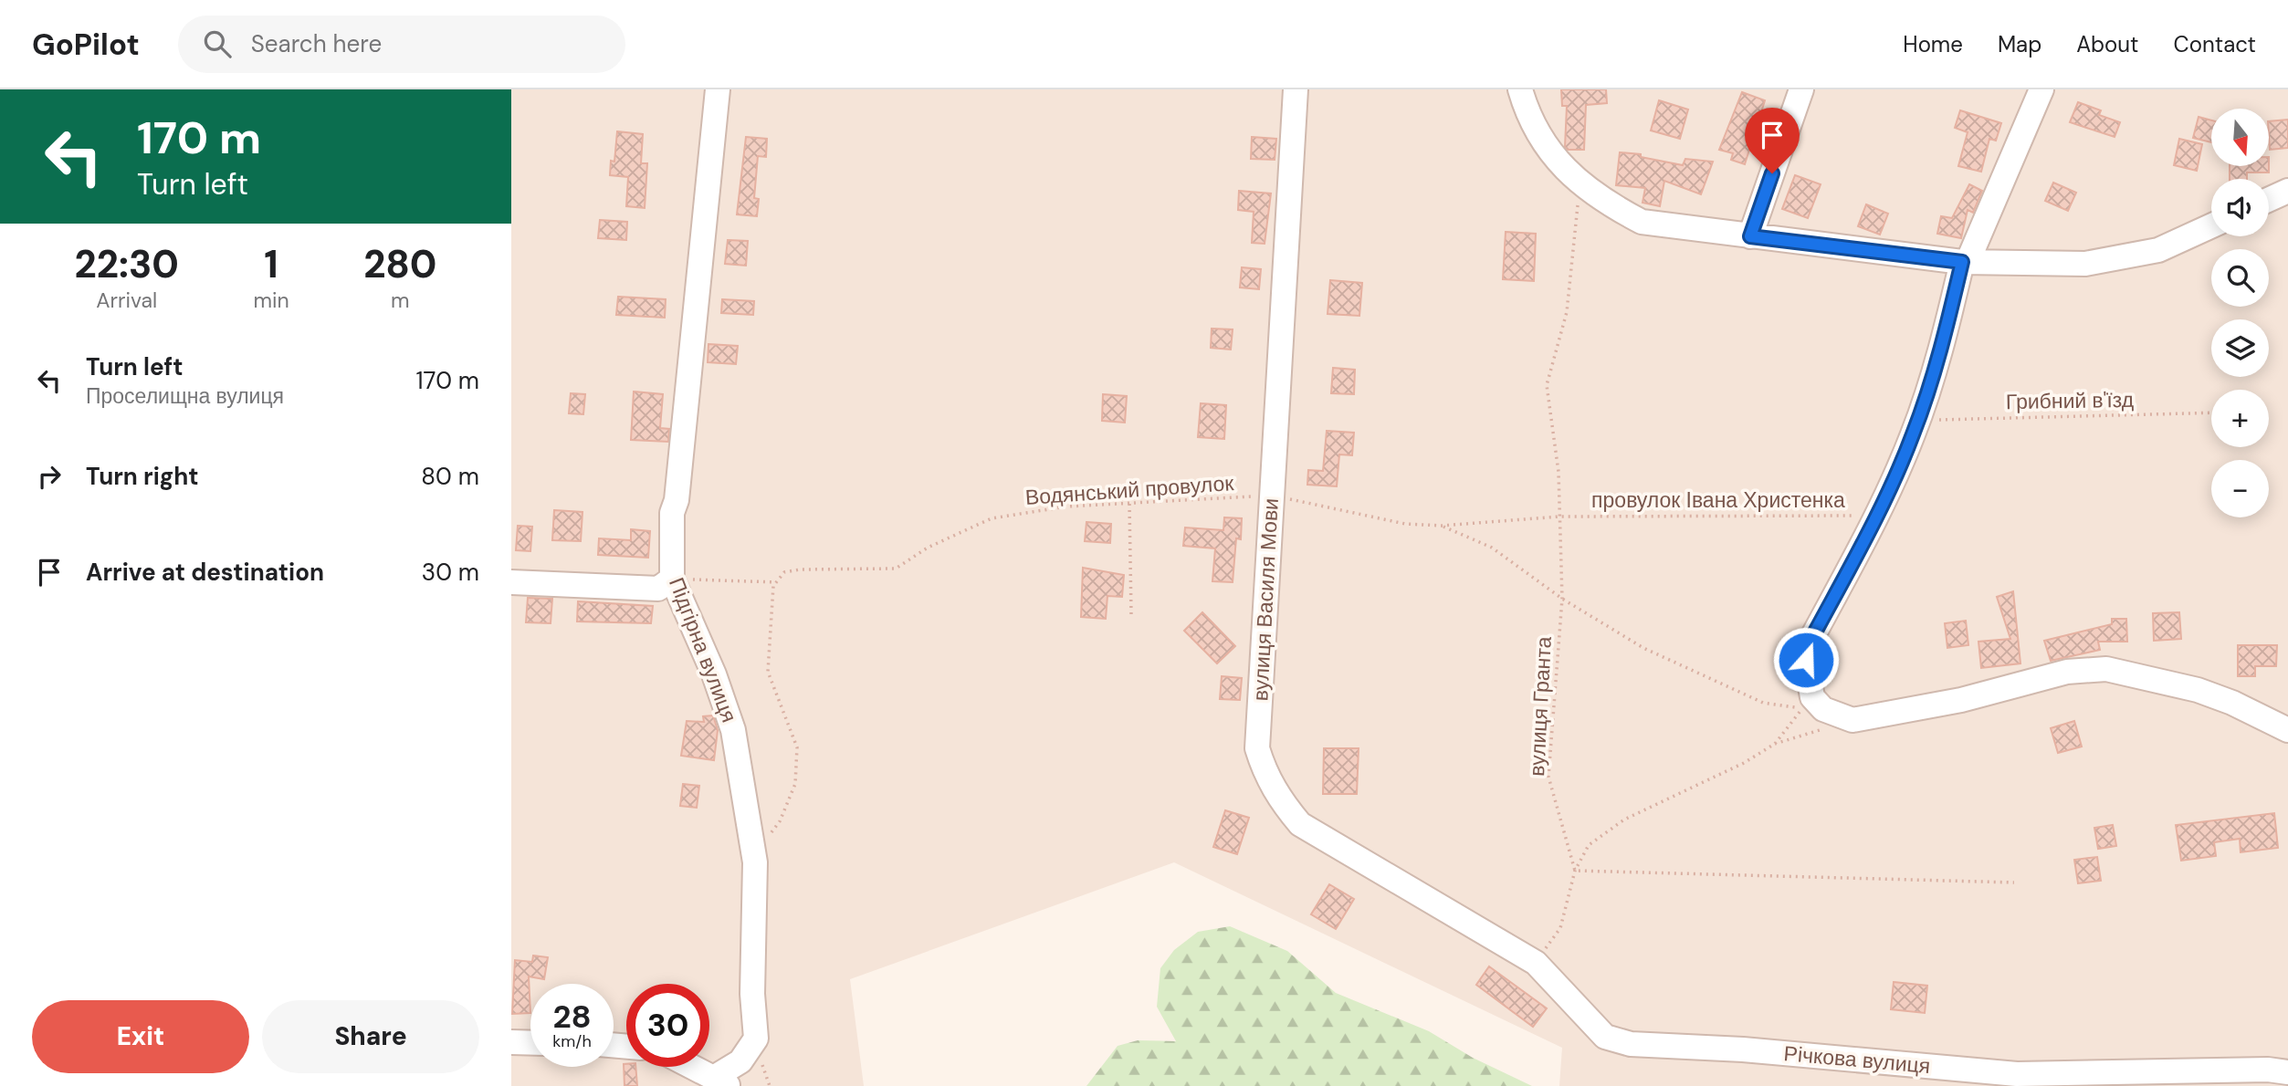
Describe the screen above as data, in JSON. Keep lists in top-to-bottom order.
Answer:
{
  "streets": {
    "street": ["вулиця Василя Мови", "Підгірна вулиця", "Річкова вулиця"],
    "path": [
      "Грибний в'їзд",
      "Водянський провулок",
      "провулок Івана Христенка",
      "вулиця Гранта"
    ]
  },
  "crossings": [
    ["Водянський провулок", "провулок Івана Христенка"],
    ["Водянський провулок", "вулиця Василя Мови"],
    ["Водянський провулок", "вулиця Гранта"],
    ["провулок Івана Христенка", "вулиця Гранта"],
    ["вулиця Василя Мови", "Річкова вулиця"]
  ],
  "north": "bottom",
  "page": {
    "header": "GoPilot",
    "search": "Search here",
    "nav": [
      "Home",
      "Map",
      "About",
      "Contact"
    ],
    "turn": ["170 m", "Turn left"],
    "map_buttons": ["+", "−"],
    "eta": [
      "22:30",
      "Arrival",
      "1",
      "min",
      "280",
      "m"
    ],
    "list": [
      {
        "name": "Turn left",
        "note": "Проселищна вулиця",
        "value": "170 m"
      },
      {
        "name": "Turn right",
        "value": "80 m"
      },
      {
        "name": "Arrive at destination",
        "value": "30 m"
      }
    ],
    "speed": "28 km/h",
    "limit": "30",
    "buttons": ["Exit", "Share"]
  }
}
